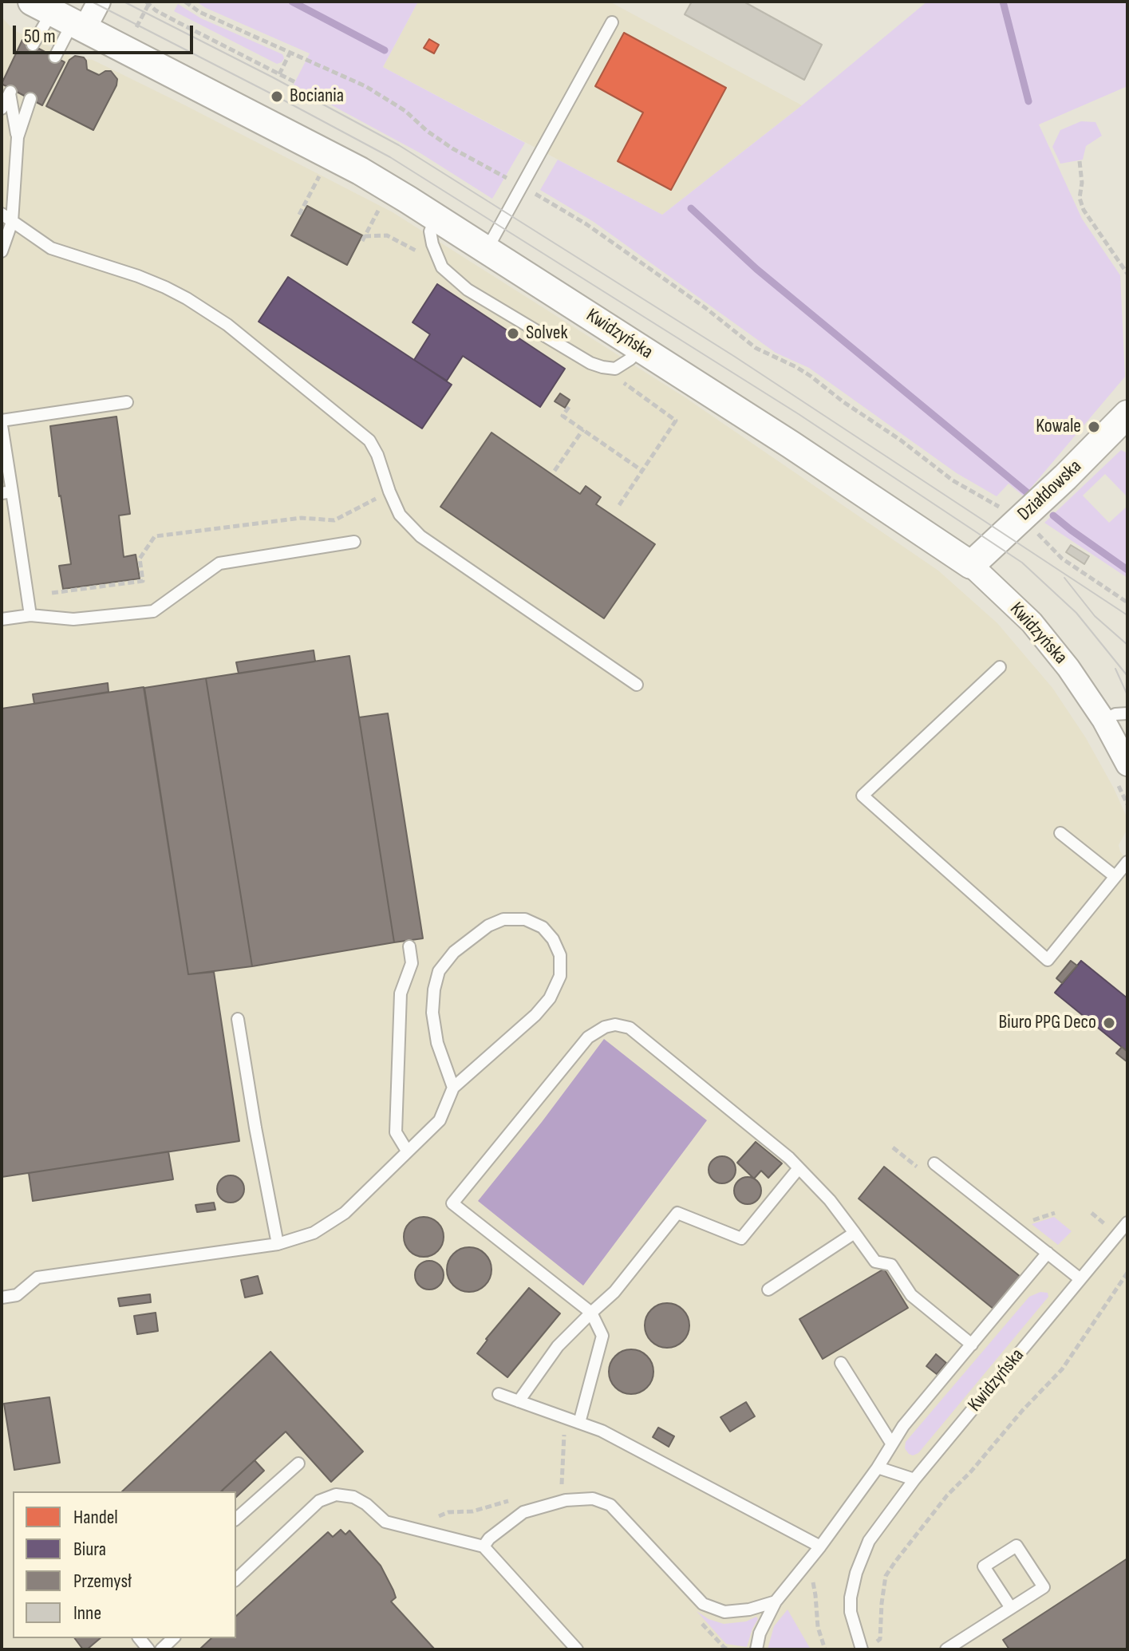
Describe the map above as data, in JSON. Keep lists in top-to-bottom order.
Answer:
{
  "streets": {
    "street": ["Kwidzyńska", "Działdowska"]
  },
  "crossings": [
    ["Kwidzyńska", "Działdowska"]
  ],
  "places": [
    "Bociania",
    "Solvek",
    "Kowale",
    "Biuro PPG Deco"
  ],
  "legend": [
    "Handel",
    "Biura",
    "Przemysł",
    "Inne"
  ],
  "scale_bar": "50 m"
}
